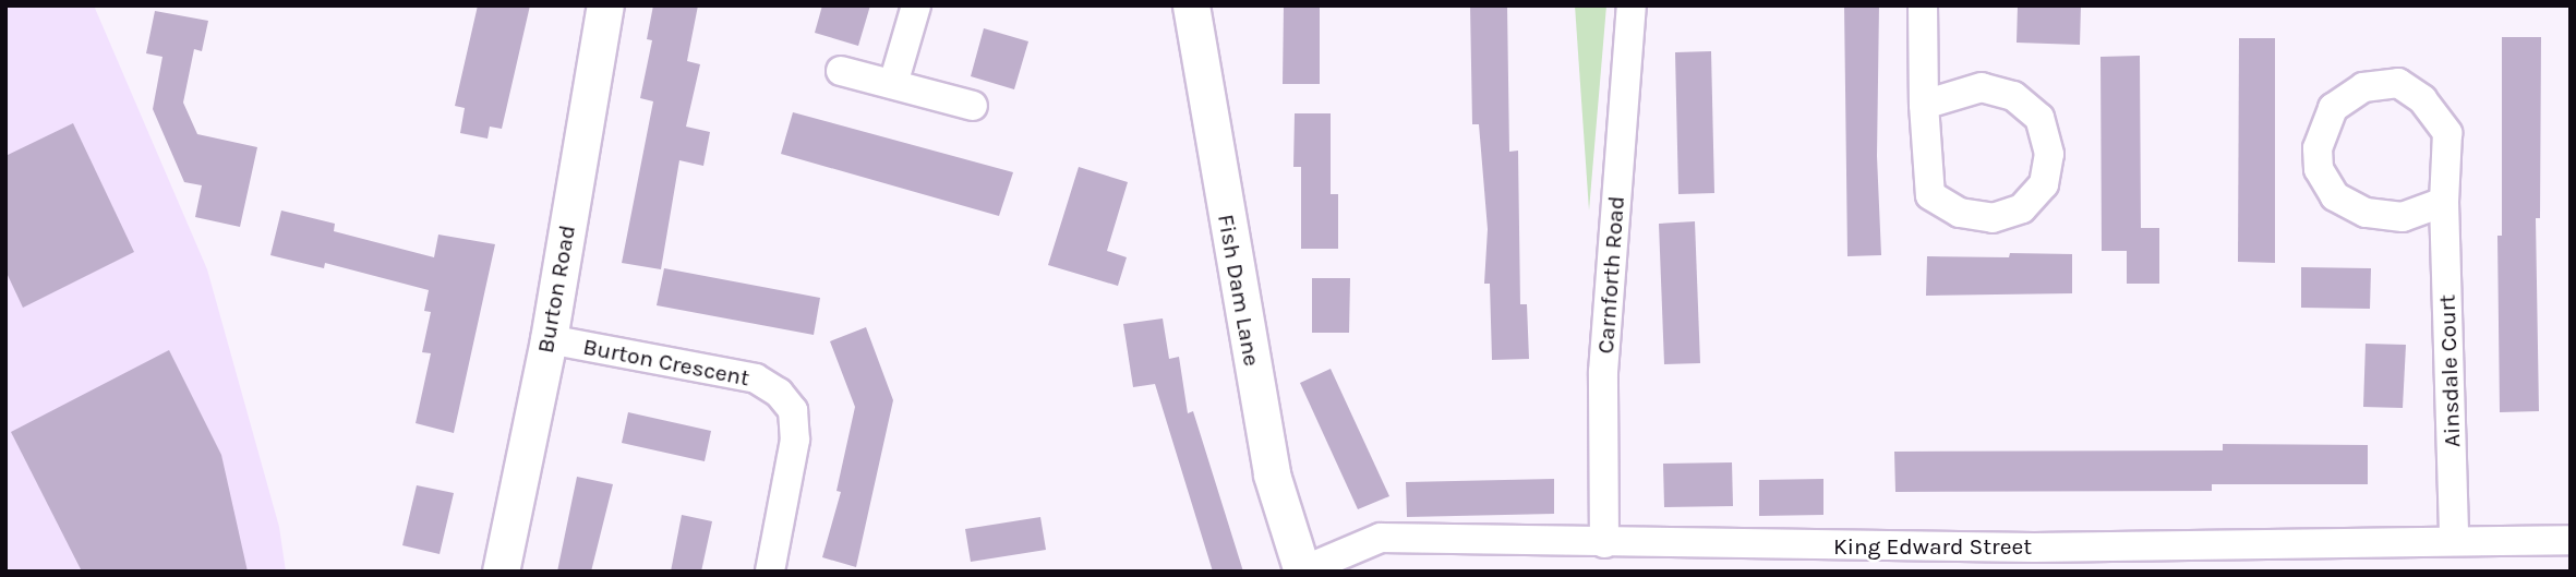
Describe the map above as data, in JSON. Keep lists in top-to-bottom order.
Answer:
{
  "streets": {
    "street": [
      "Carnforth Road",
      "Burton Road",
      "Fish Dam Lane",
      "Burton Crescent",
      "Ainsdale Court",
      "King Edward Street"
    ]
  },
  "crossings": [
    ["Carnforth Road", "King Edward Street"],
    ["Burton Road", "Burton Crescent"],
    ["Fish Dam Lane", "King Edward Street"],
    ["Ainsdale Court", "King Edward Street"]
  ]
}
